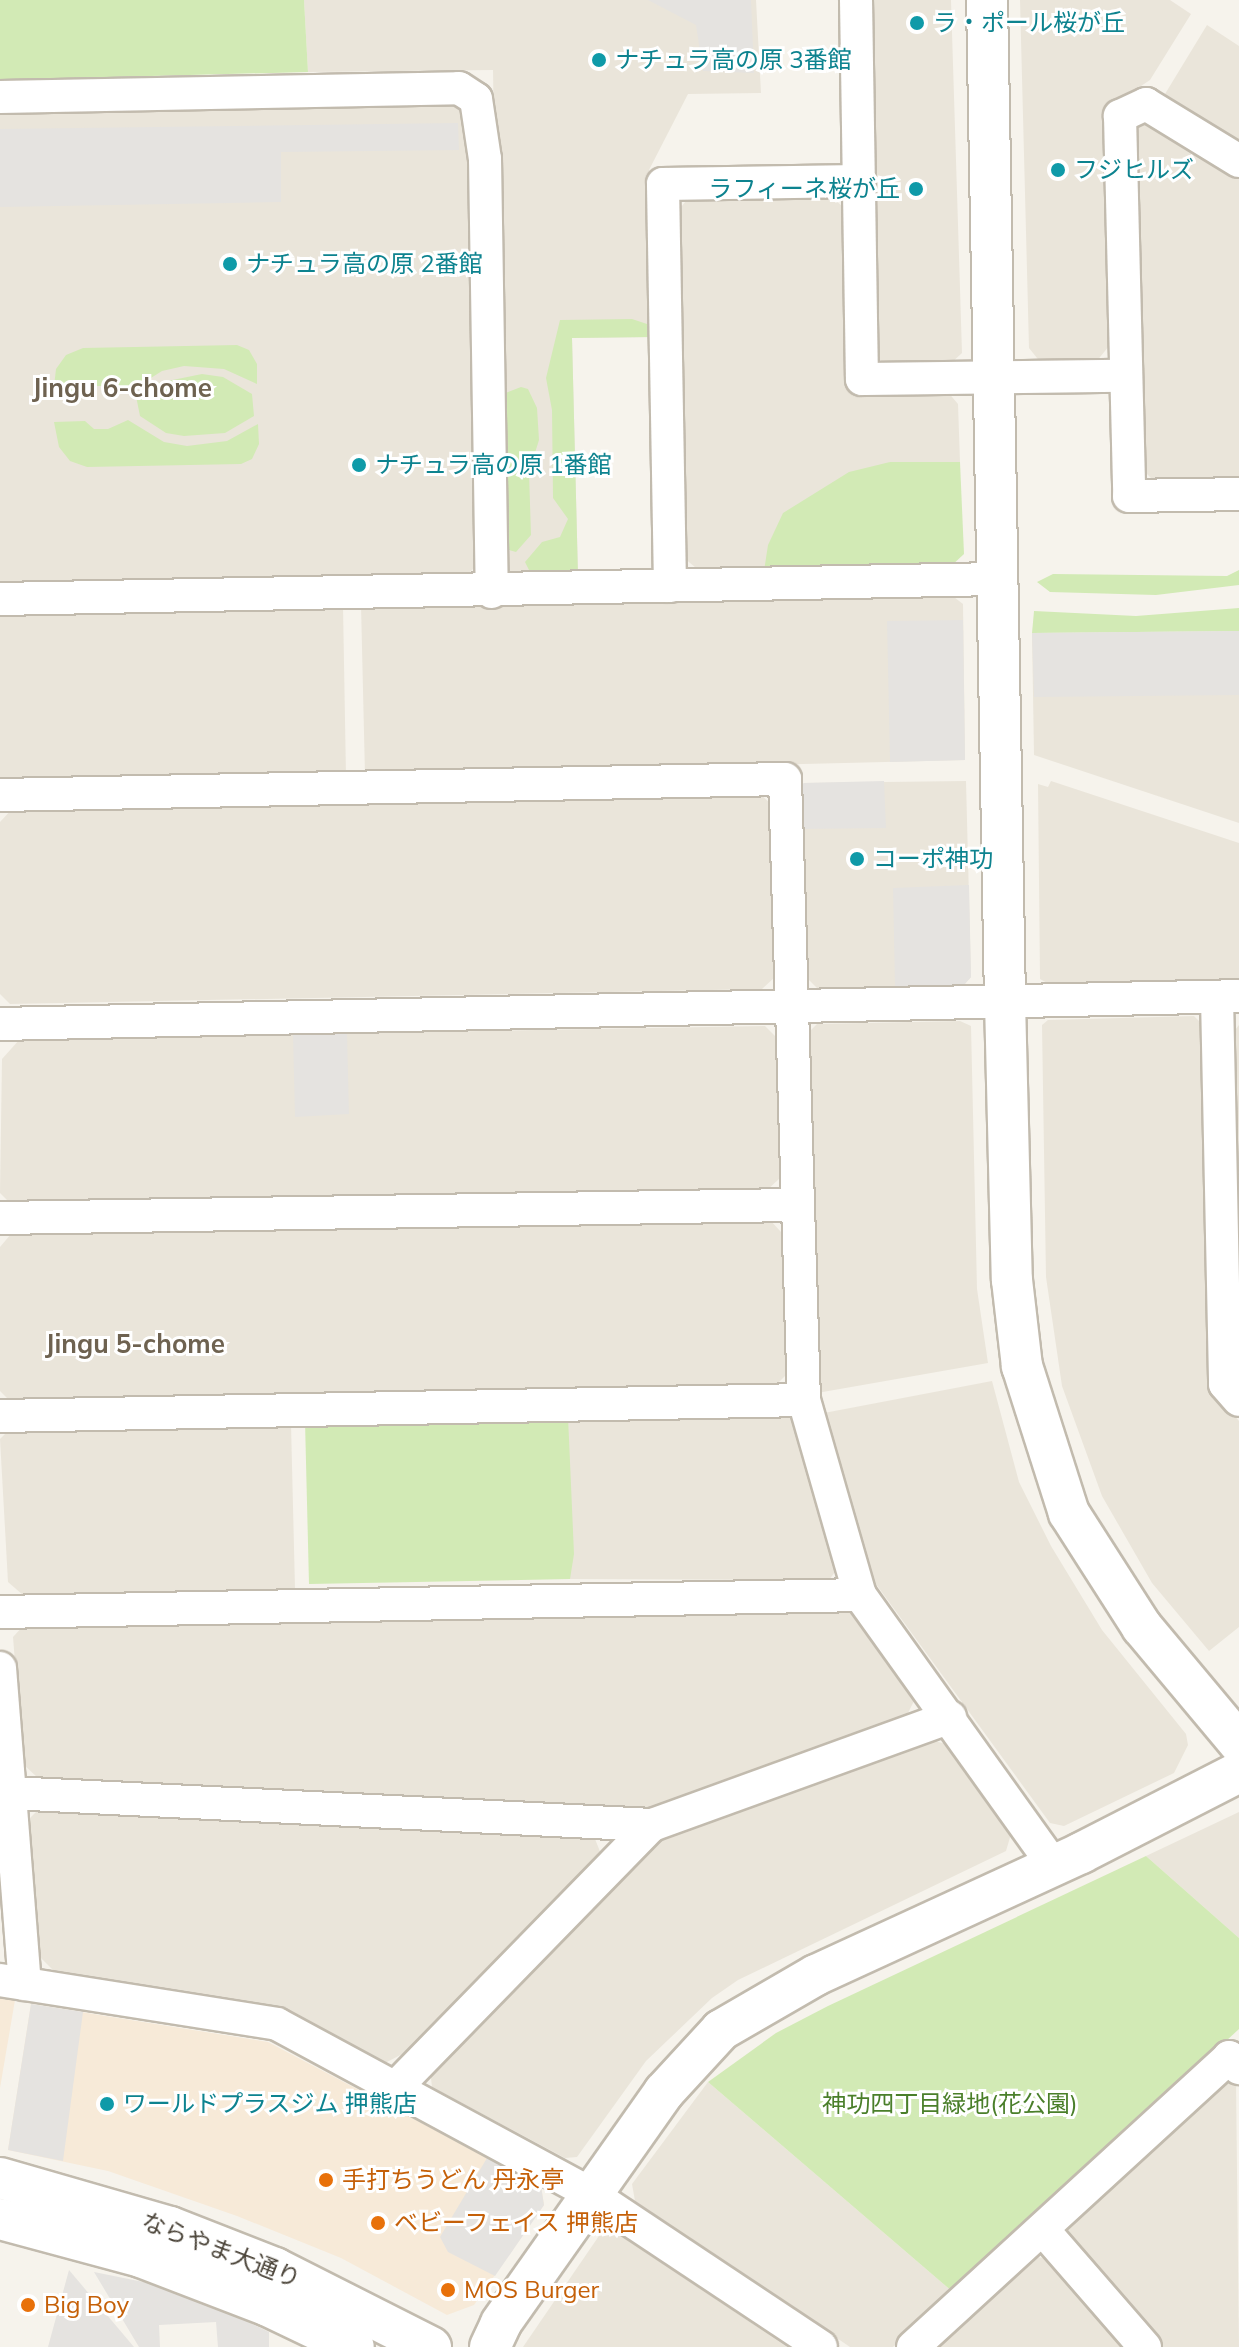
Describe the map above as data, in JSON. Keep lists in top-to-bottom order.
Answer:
{
  "streets": {
    "street": ["ならやま大通り"]
  },
  "districts": ["Jingu 6-chome", "Jingu 5-chome"],
  "parks": ["神功四丁目緑地(花公園)"],
  "places": [
    "ラ・ポール桜が丘",
    "ナチュラ高の原 3番館",
    "フジヒルズ",
    "ラフィーネ桜が丘",
    "ナチュラ高の原 2番館",
    "ナチュラ高の原 1番館",
    "コーポ神功",
    "ワールドプラスジム 押熊店",
    "手打ちうどん 丹永亭",
    "ベビーフェイス 押熊店",
    "MOS Burger",
    "Big Boy"
  ]
}
